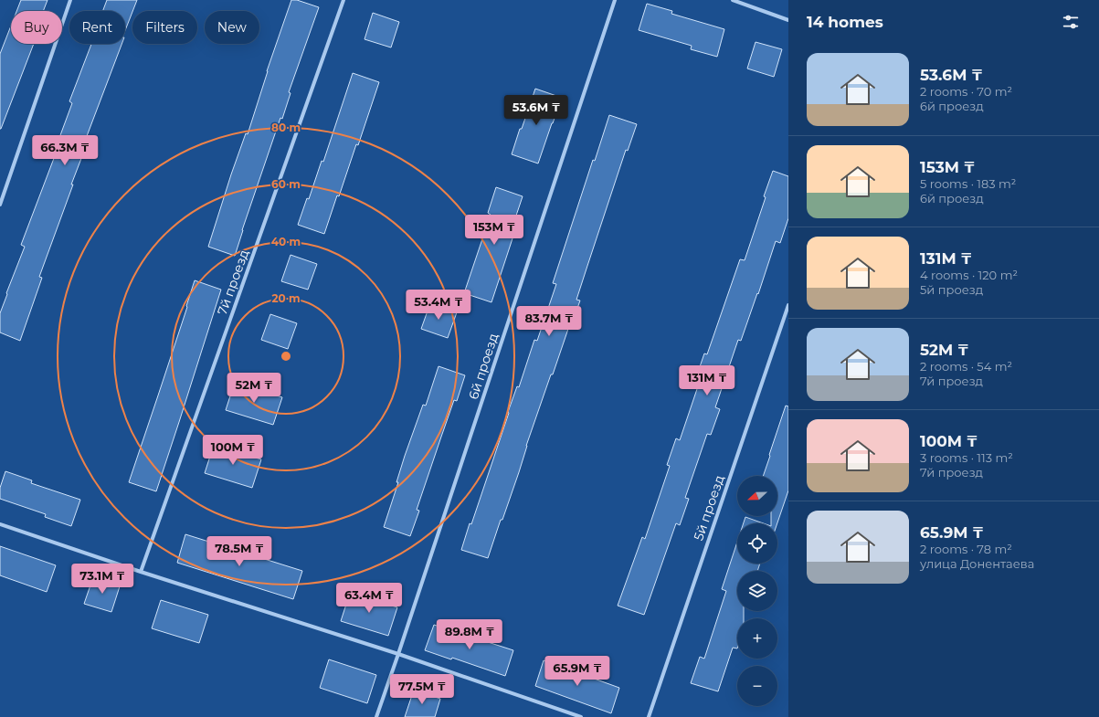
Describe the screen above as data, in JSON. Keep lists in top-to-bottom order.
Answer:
{
  "streets": {
    "street": ["7й проезд", "6й проезд", "5й проезд"]
  },
  "north": "left",
  "page": {
    "heading": "14 homes",
    "chip": [
      "Buy",
      "Rent",
      "Filters",
      "New"
    ],
    "list": [
      {
        "name": "53.6M ₸",
        "note": "2 rooms · 70 m² · 6й проезд"
      },
      {
        "name": "153M ₸",
        "note": "5 rooms · 183 m² · 6й проезд"
      },
      {
        "name": "131M ₸",
        "note": "4 rooms · 120 m² · 5й проезд"
      },
      {
        "name": "52M ₸",
        "note": "2 rooms · 54 m² · 7й проезд"
      },
      {
        "name": "100M ₸",
        "note": "3 rooms · 113 m² · 7й проезд"
      },
      {
        "name": "65.9M ₸",
        "note": "2 rooms · 78 m² · улица Донентаева"
      }
    ],
    "price": [
      "53.6M ₸",
      "66.3M ₸",
      "153M ₸",
      "53.4M ₸",
      "83.7M ₸",
      "131M ₸",
      "52M ₸",
      "100M ₸",
      "78.5M ₸",
      "73.1M ₸",
      "63.4M ₸",
      "89.8M ₸",
      "65.9M ₸",
      "77.5M ₸"
    ],
    "map_buttons": ["+", "−"]
  },
  "rings": [
    "80 m",
    "60 m",
    "40 m",
    "20 m"
  ]
}
